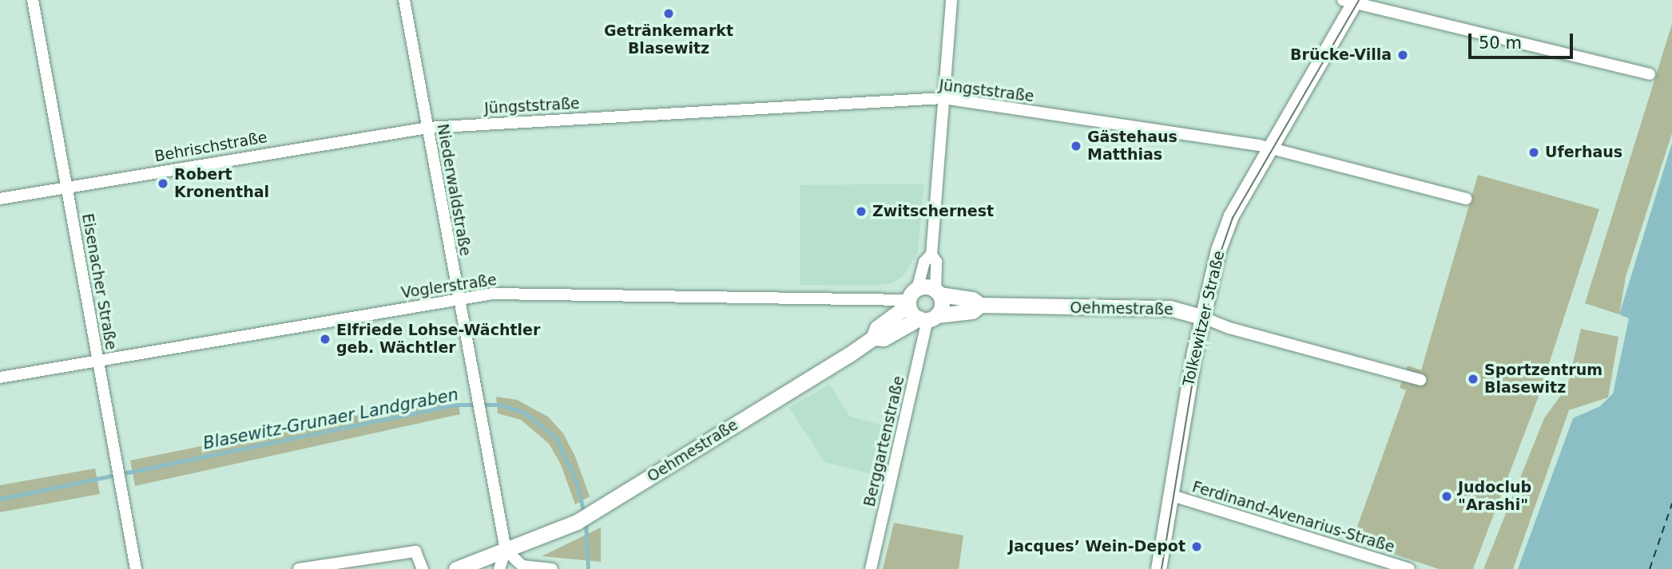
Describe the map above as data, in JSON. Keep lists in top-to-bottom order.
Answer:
{
  "streets": {
    "main road": ["Oehmestraße", "Tolkewitzer Straße"],
    "street": [
      "Jüngststraße",
      "Behrischstraße",
      "Niederwaldstraße",
      "Eisenacher Straße",
      "Voglerstraße",
      "Berggartenstraße",
      "Ferdinand-Avenarius-Straße"
    ]
  },
  "crossings": [
    ["Jüngststraße", "Behrischstraße"],
    ["Jüngststraße", "Niederwaldstraße"],
    ["Jüngststraße", "Tolkewitzer Straße"],
    ["Behrischstraße", "Niederwaldstraße"],
    ["Behrischstraße", "Eisenacher Straße"],
    ["Niederwaldstraße", "Voglerstraße"],
    ["Niederwaldstraße", "Oehmestraße"],
    ["Eisenacher Straße", "Voglerstraße"],
    ["Voglerstraße", "Oehmestraße"],
    ["Oehmestraße", "Tolkewitzer Straße"],
    ["Oehmestraße", "Berggartenstraße"],
    ["Tolkewitzer Straße", "Ferdinand-Avenarius-Straße"]
  ],
  "water": ["Blasewitz‐Grunaer Landgraben"],
  "places": [
    "Getränkemarkt Blasewitz",
    "Brücke-Villa",
    "Gästehaus Matthias",
    "Uferhaus",
    "Robert Kronenthal",
    "Zwitschernest",
    "Elfriede Lohse-Wächtler geb. Wächtler",
    "Sportzentrum Blasewitz",
    "Judoclub \"Arashi\"",
    "Jacques’ Wein-Depot"
  ],
  "scale_bar": "50 m"
}
